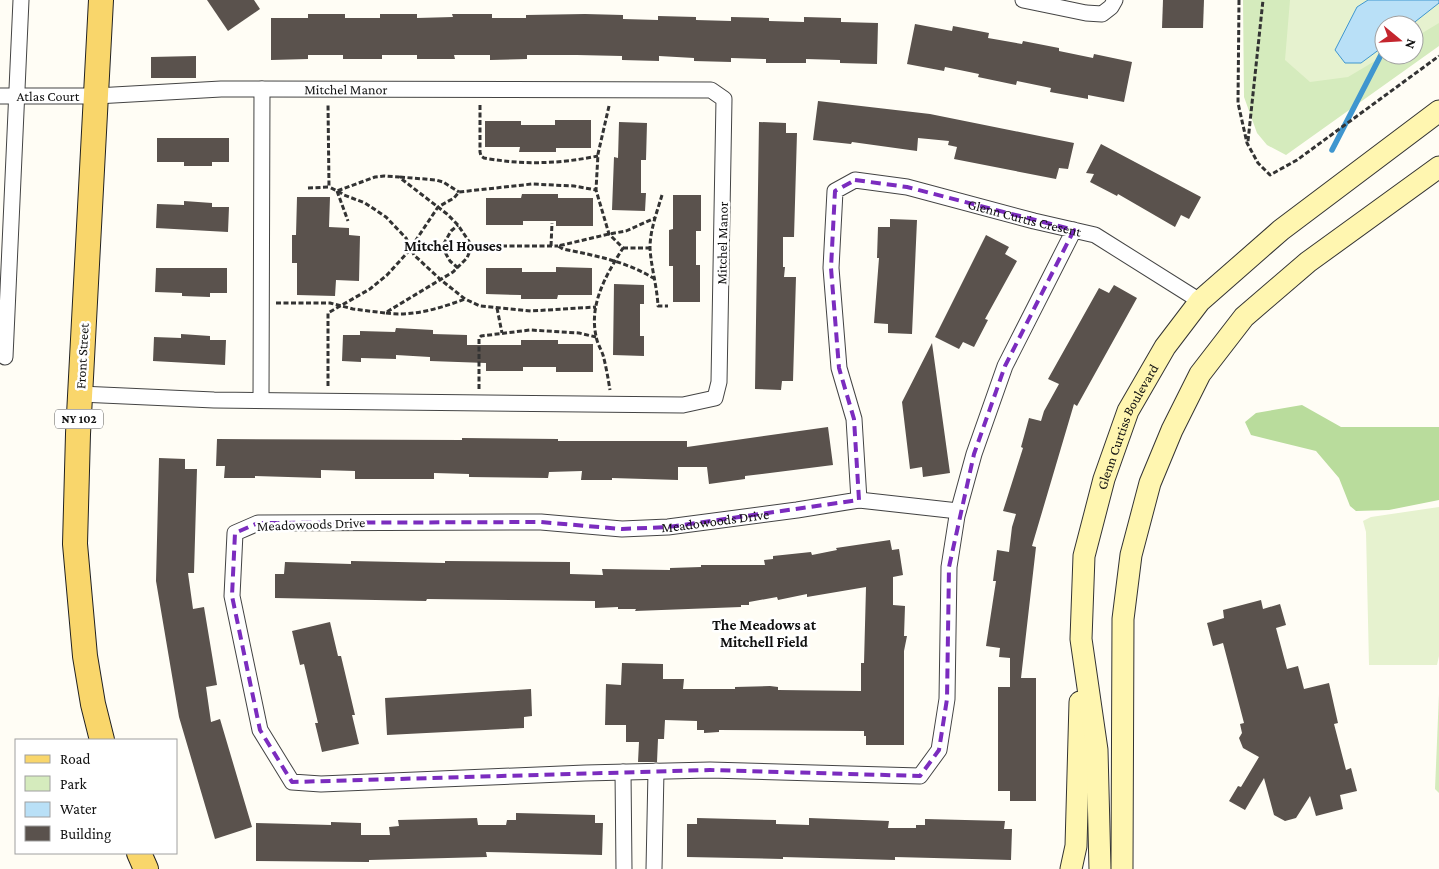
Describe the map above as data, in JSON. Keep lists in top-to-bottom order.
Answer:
{
  "streets": {
    "main road": ["Front Street", "NY 102", "Glenn Curtiss Boulevard"],
    "street": [
      "Mitchel Manor",
      "Atlas Court",
      "Glenn Curtis Cresent",
      "Meadowoods Drive"
    ]
  },
  "crossings": [
    ["Mitchel Manor", "Atlas Court"],
    ["Mitchel Manor", "Front Street"],
    ["Atlas Court", "Front Street"],
    ["Glenn Curtis Cresent", "Glenn Curtiss Boulevard"],
    ["Glenn Curtis Cresent", "Meadowoods Drive"]
  ],
  "districts": ["Mitchel Houses", "The Meadows at Mitchell Field"],
  "legend": [
    "Road",
    "Park",
    "Water",
    "Building"
  ],
  "north": "right"
}
